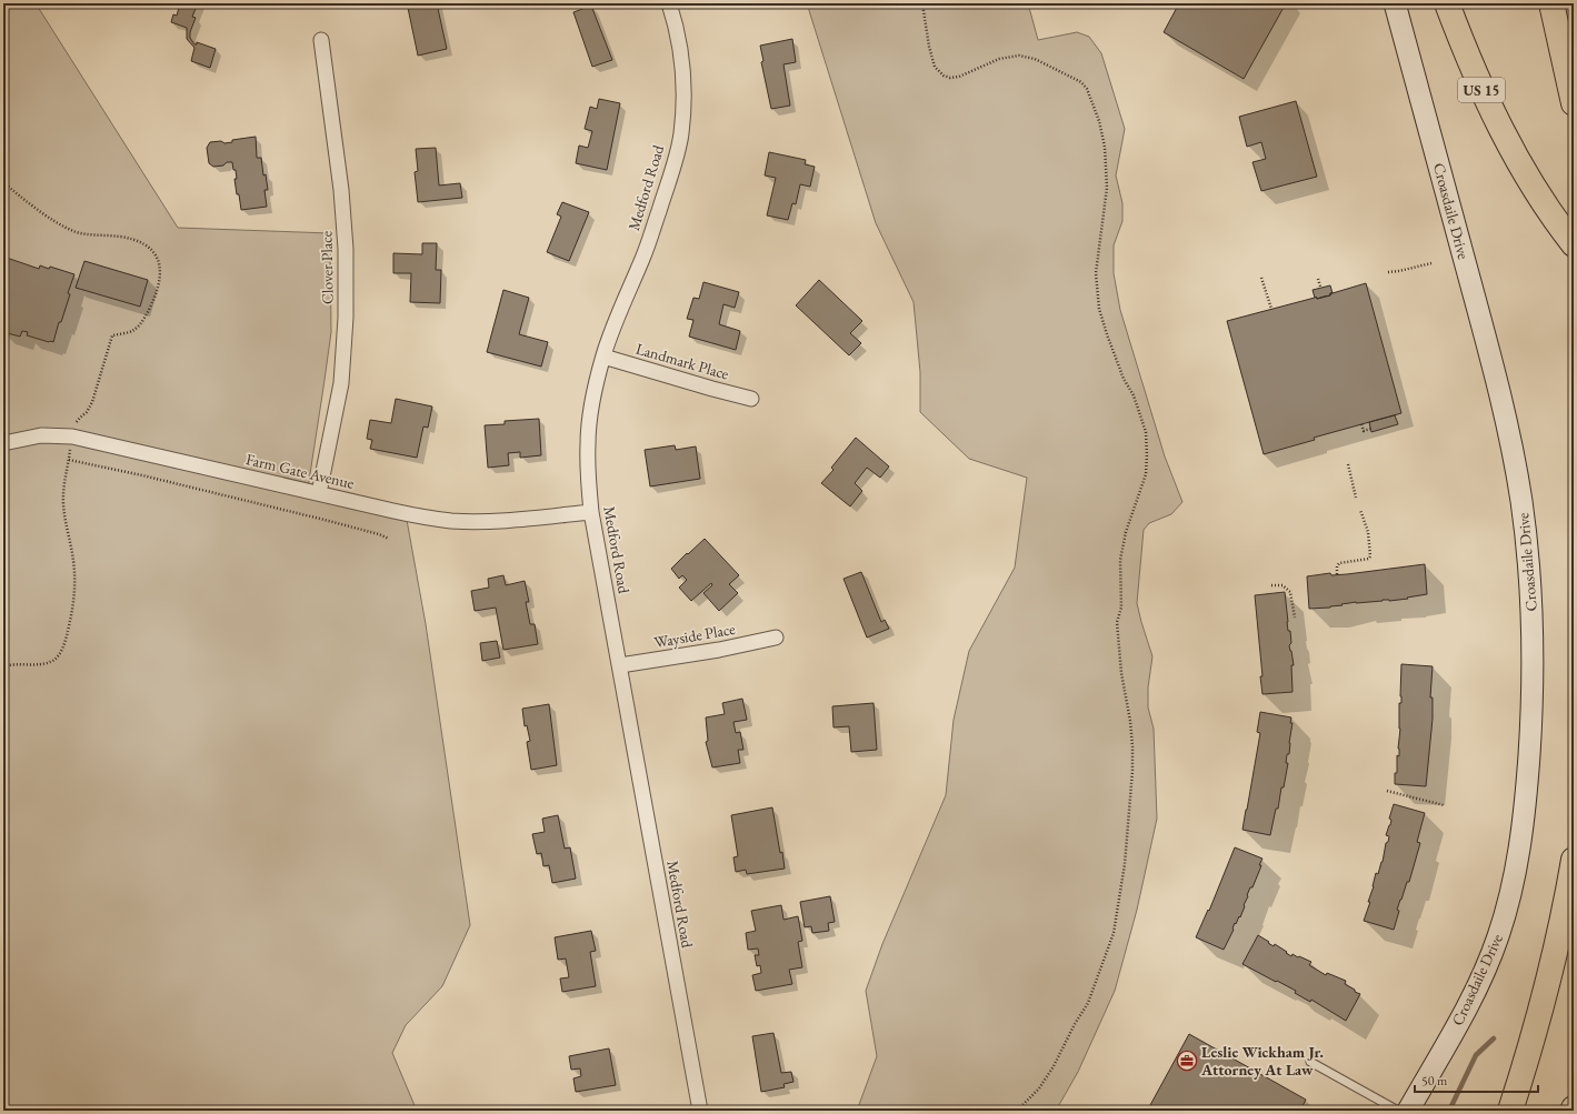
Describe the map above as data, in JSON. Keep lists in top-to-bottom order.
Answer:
{
  "streets": {
    "highway": ["US 15"],
    "street": [
      "Medford Road",
      "Croasdaile Drive",
      "Clover Place",
      "Landmark Place",
      "Farm Gate Avenue",
      "Wayside Place"
    ]
  },
  "crossings": [
    ["Medford Road", "Landmark Place"],
    ["Medford Road", "Farm Gate Avenue"],
    ["Medford Road", "Wayside Place"],
    ["Clover Place", "Farm Gate Avenue"]
  ],
  "places": {
    "office": ["Leslie Wickham Jr. Attorney At Law"]
  },
  "scale_bar": "50 m"
}
